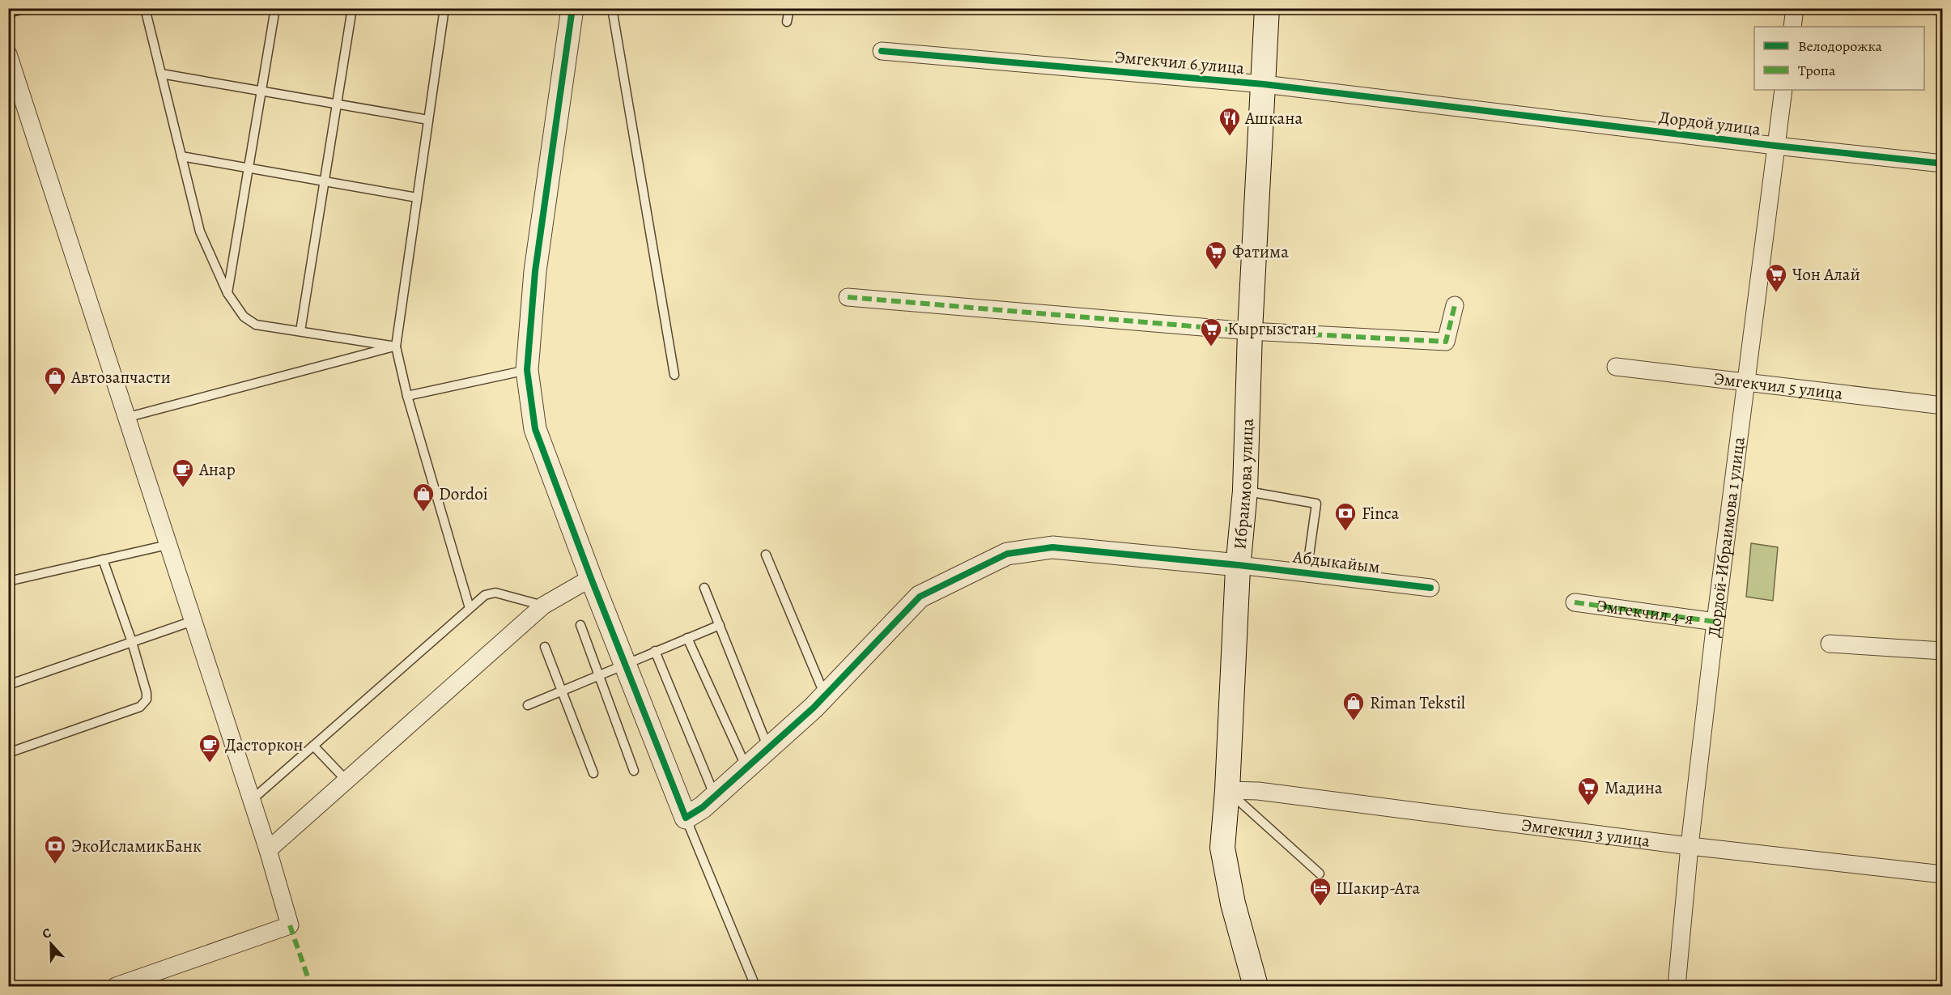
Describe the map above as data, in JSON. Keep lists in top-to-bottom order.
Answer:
{
  "streets": {
    "main road": ["Ибраимова улица"],
    "street": [
      "Эмгекчил 6 улица",
      "Дордой улица",
      "Эмгекчил 5 улица",
      "Дордой-Ибраимова 1 улица",
      "Абдыкайым",
      "Эмгекчил 4-я",
      "Эмгекчил 3 улица"
    ]
  },
  "crossings": [
    ["Эмгекчил 6 улица", "Дордой улица"],
    ["Эмгекчил 6 улица", "Ибраимова улица"],
    ["Дордой улица", "Дордой-Ибраимова 1 улица"],
    ["Эмгекчил 5 улица", "Дордой-Ибраимова 1 улица"],
    ["Ибраимова улица", "Абдыкайым"],
    ["Ибраимова улица", "Эмгекчил 3 улица"],
    ["Дордой-Ибраимова 1 улица", "Эмгекчил 4-я"],
    ["Дордой-Ибраимова 1 улица", "Эмгекчил 3 улица"]
  ],
  "places": {
    "restaurant": ["Ашкана"],
    "supermarket": [
      "Фатима",
      "Чон Алай",
      "Кыргызстан",
      "Мадина"
    ],
    "shop": ["Автозапчасти", "Dordoi", "Riman Tekstil"],
    "cafe": ["Анар", "Дасторкон"],
    "bank": ["Finca", "ЭкоИсламикБанк"],
    "hotel": ["Шакир-Ата"]
  },
  "legend": ["Велодорожка", "Тропа"],
  "north": "top"
}
